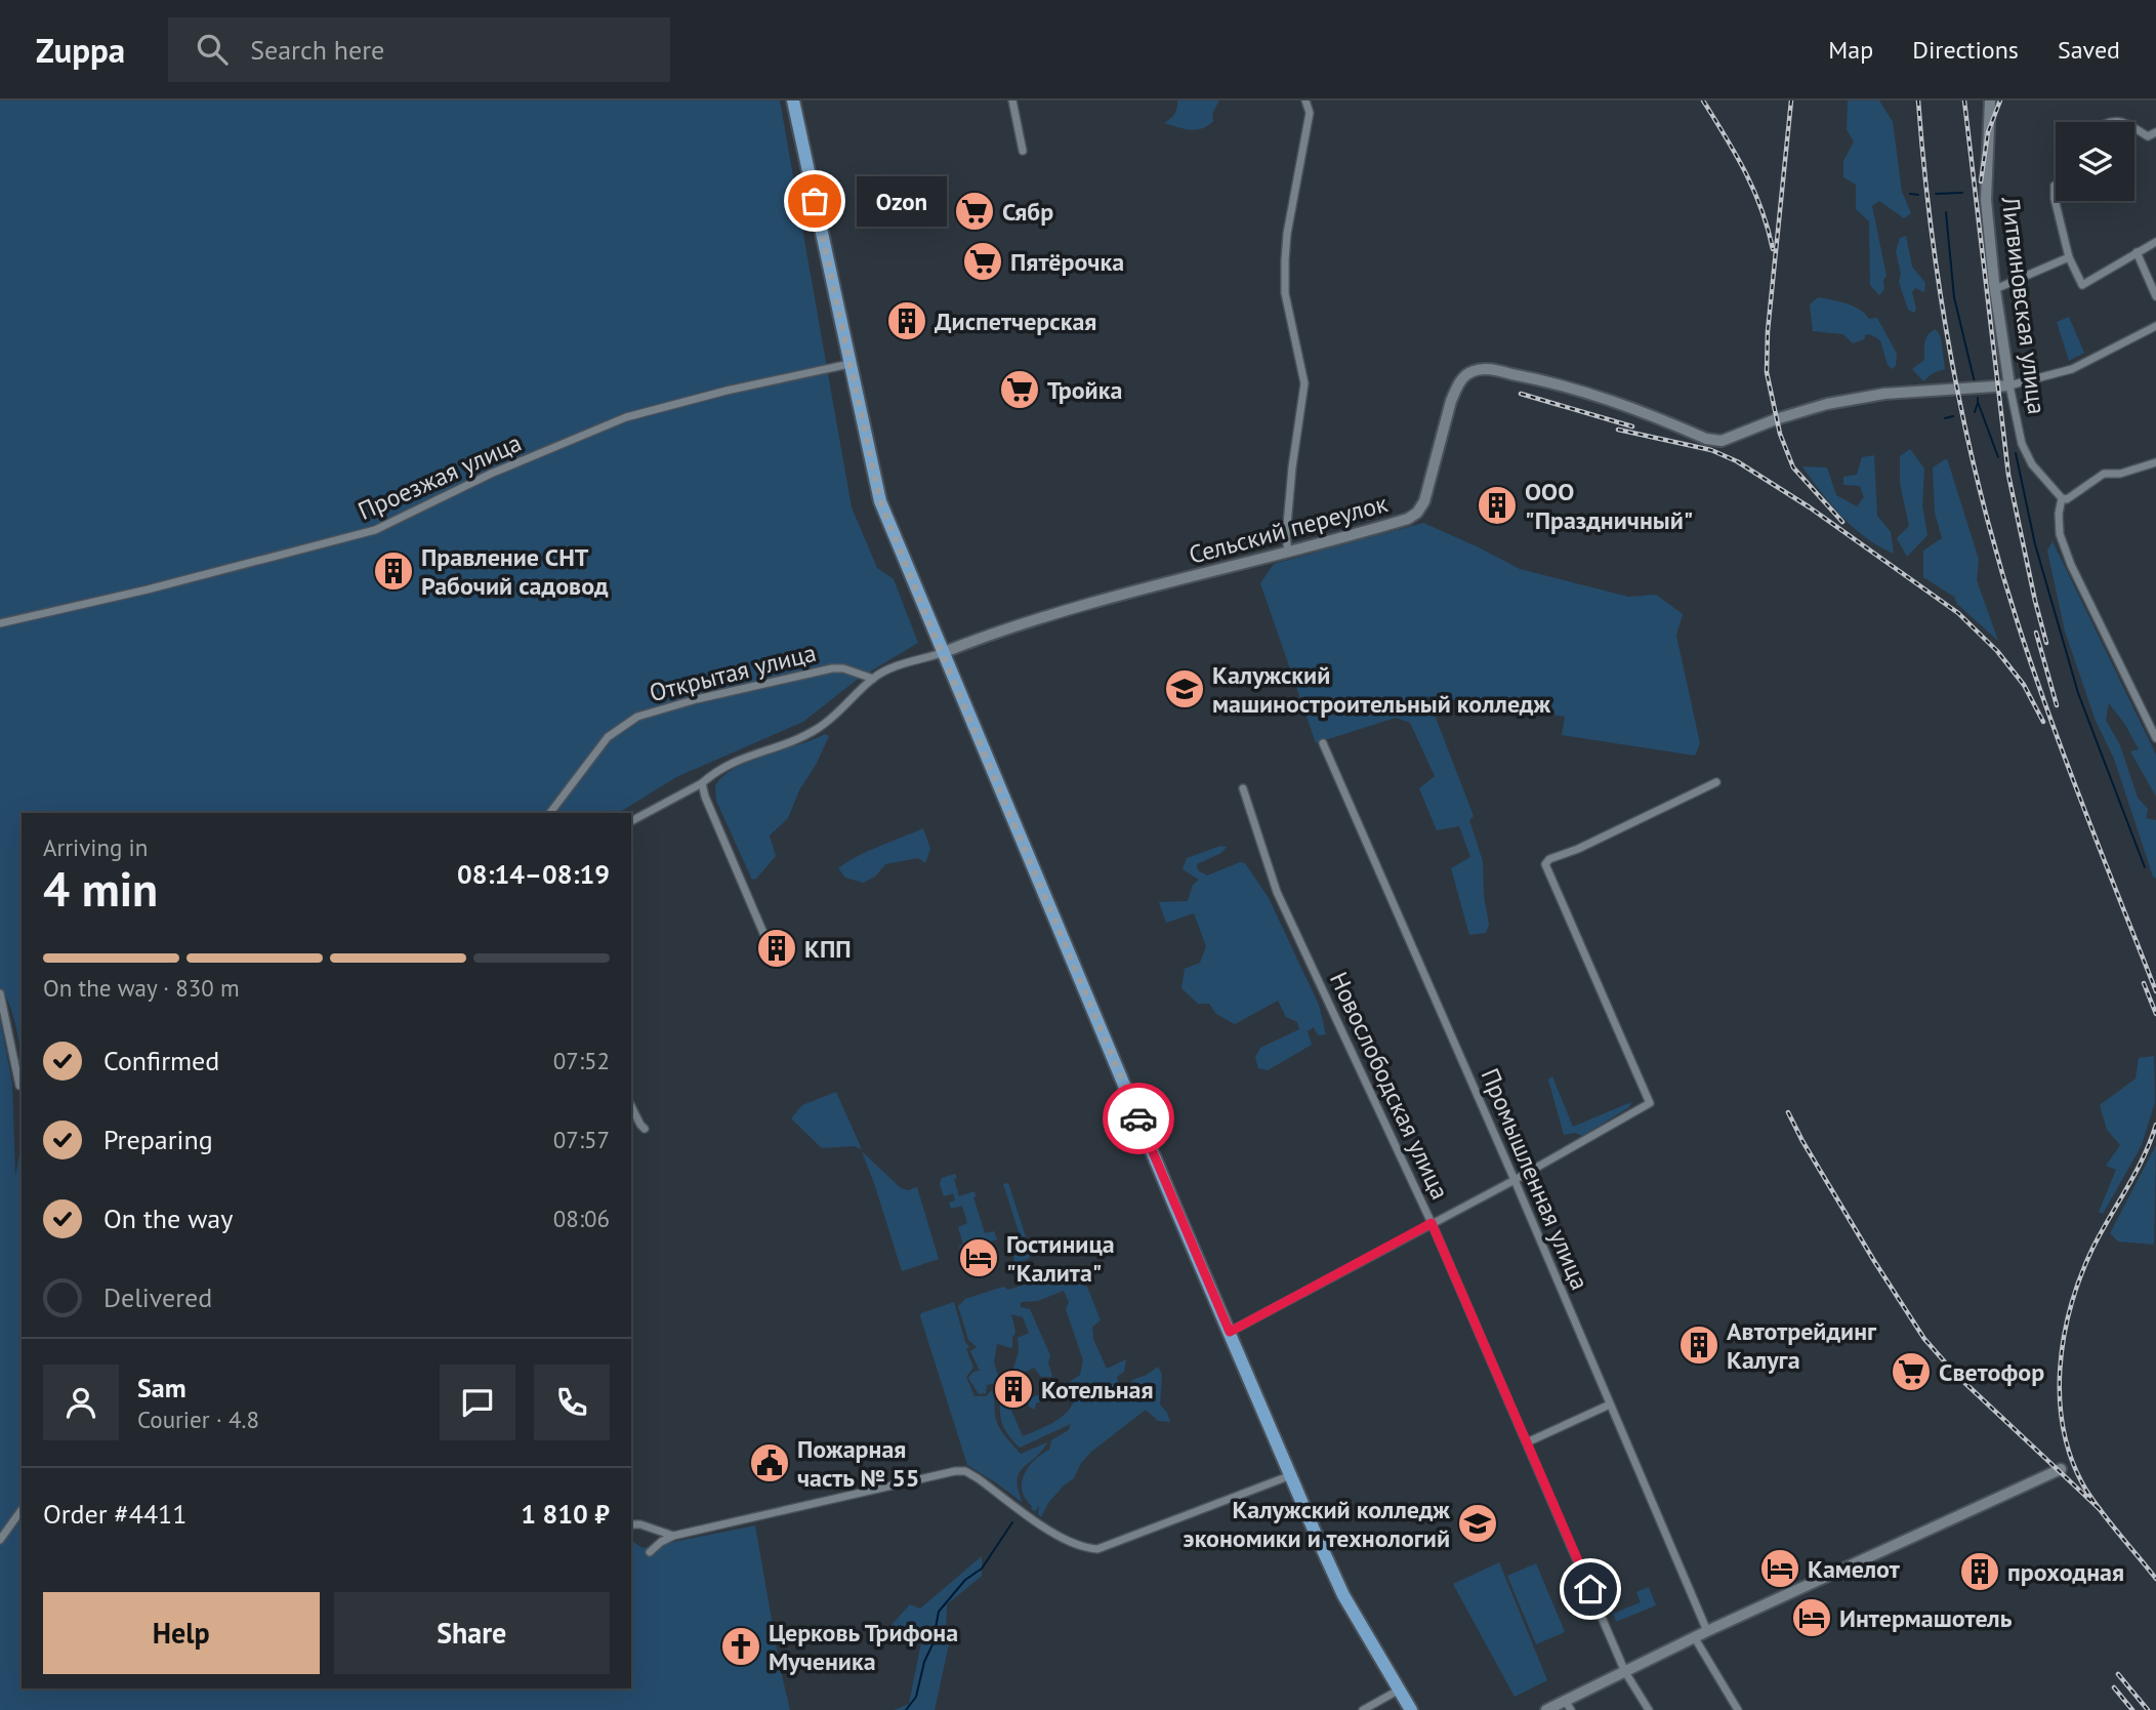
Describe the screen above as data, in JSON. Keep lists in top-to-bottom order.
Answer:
{
  "streets": {
    "street": [
      "Литвиновская улица",
      "Проезжая улица",
      "Сельский переулок",
      "Открытая улица",
      "Новослободская улица",
      "Промышленная улица"
    ]
  },
  "crossings": [
    ["Литвиновская улица", "Сельский переулок"]
  ],
  "places": {
    "other": ["Ozon"],
    "supermarket": [
      "Сябр",
      "Пятёрочка",
      "Тройка",
      "Светофор"
    ],
    "building": [
      "Диспетчерская",
      "ООО \"Праздничный\"",
      "Правление СНТ Рабочий садовод",
      "КПП",
      "Автотрейдинг Калуга",
      "Котельная",
      "проходная"
    ],
    "school or university": ["Калужский машиностроительный колледж", "Калужский колледж экономики и технологий"],
    "hotel": ["Гостиница \"Калита\"", "Камелот", "Интермашотель"],
    "public building": ["Пожарная часть № 55"],
    "church": ["Церковь Трифона Мученика"]
  },
  "page": {
    "header": "Zuppa",
    "search": "Search here",
    "nav": ["Map", "Directions", "Saved"],
    "bubble": "Ozon",
    "heading": ["4 min", "Arriving in", "08:14–08:19"],
    "panel": [
      "Sam",
      "Courier · 4.8",
      "Order #4411",
      "1 810 ₽"
    ],
    "bar": "On the way · 830 m",
    "list": [
      ["Confirmed", "07:52"],
      ["Preparing", "07:57"],
      ["On the way", "08:06"],
      "Delivered"
    ],
    "buttons": ["Help", "Share"]
  }
}
